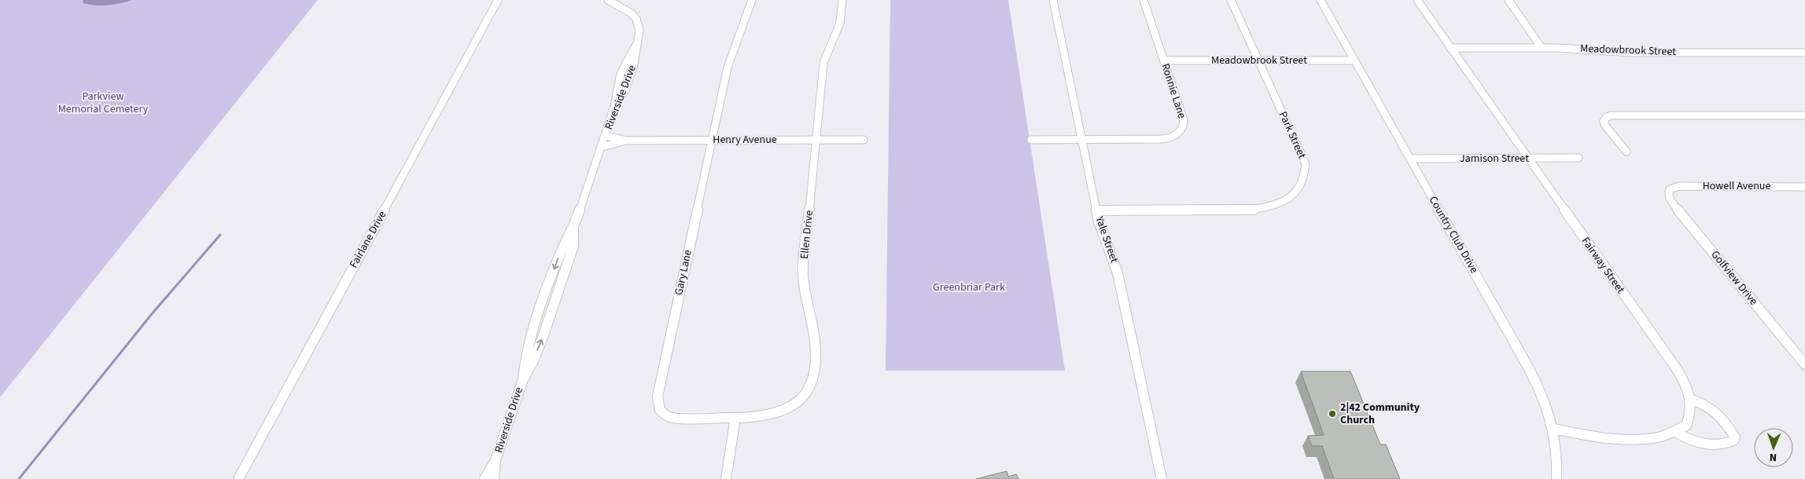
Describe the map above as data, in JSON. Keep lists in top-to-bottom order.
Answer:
{
  "streets": {
    "street": [
      "Meadowbrook Street",
      "Ronnie Lane",
      "Riverside Drive",
      "Park Street",
      "Henry Avenue",
      "Jamison Street",
      "Howell Avenue",
      "Ellen Drive",
      "Country Club Drive",
      "Fairlane Drive",
      "Yale Street",
      "Fairway Street",
      "Gary Lane",
      "Golfview Drive"
    ]
  },
  "crossings": [
    ["Meadowbrook Street", "Ronnie Lane"],
    ["Meadowbrook Street", "Park Street"],
    ["Meadowbrook Street", "Country Club Drive"],
    ["Meadowbrook Street", "Fairway Street"],
    ["Ronnie Lane", "Yale Street"],
    ["Riverside Drive", "Henry Avenue"],
    ["Park Street", "Yale Street"],
    ["Henry Avenue", "Ellen Drive"],
    ["Henry Avenue", "Gary Lane"],
    ["Jamison Street", "Country Club Drive"],
    ["Jamison Street", "Fairway Street"],
    ["Howell Avenue", "Golfview Drive"],
    ["Ellen Drive", "Gary Lane"],
    ["Country Club Drive", "Fairway Street"]
  ],
  "parks": ["Parkview Memorial Cemetery", "Greenbriar Park"],
  "places": ["2|42 Community Church"],
  "north": "bottom"
}
